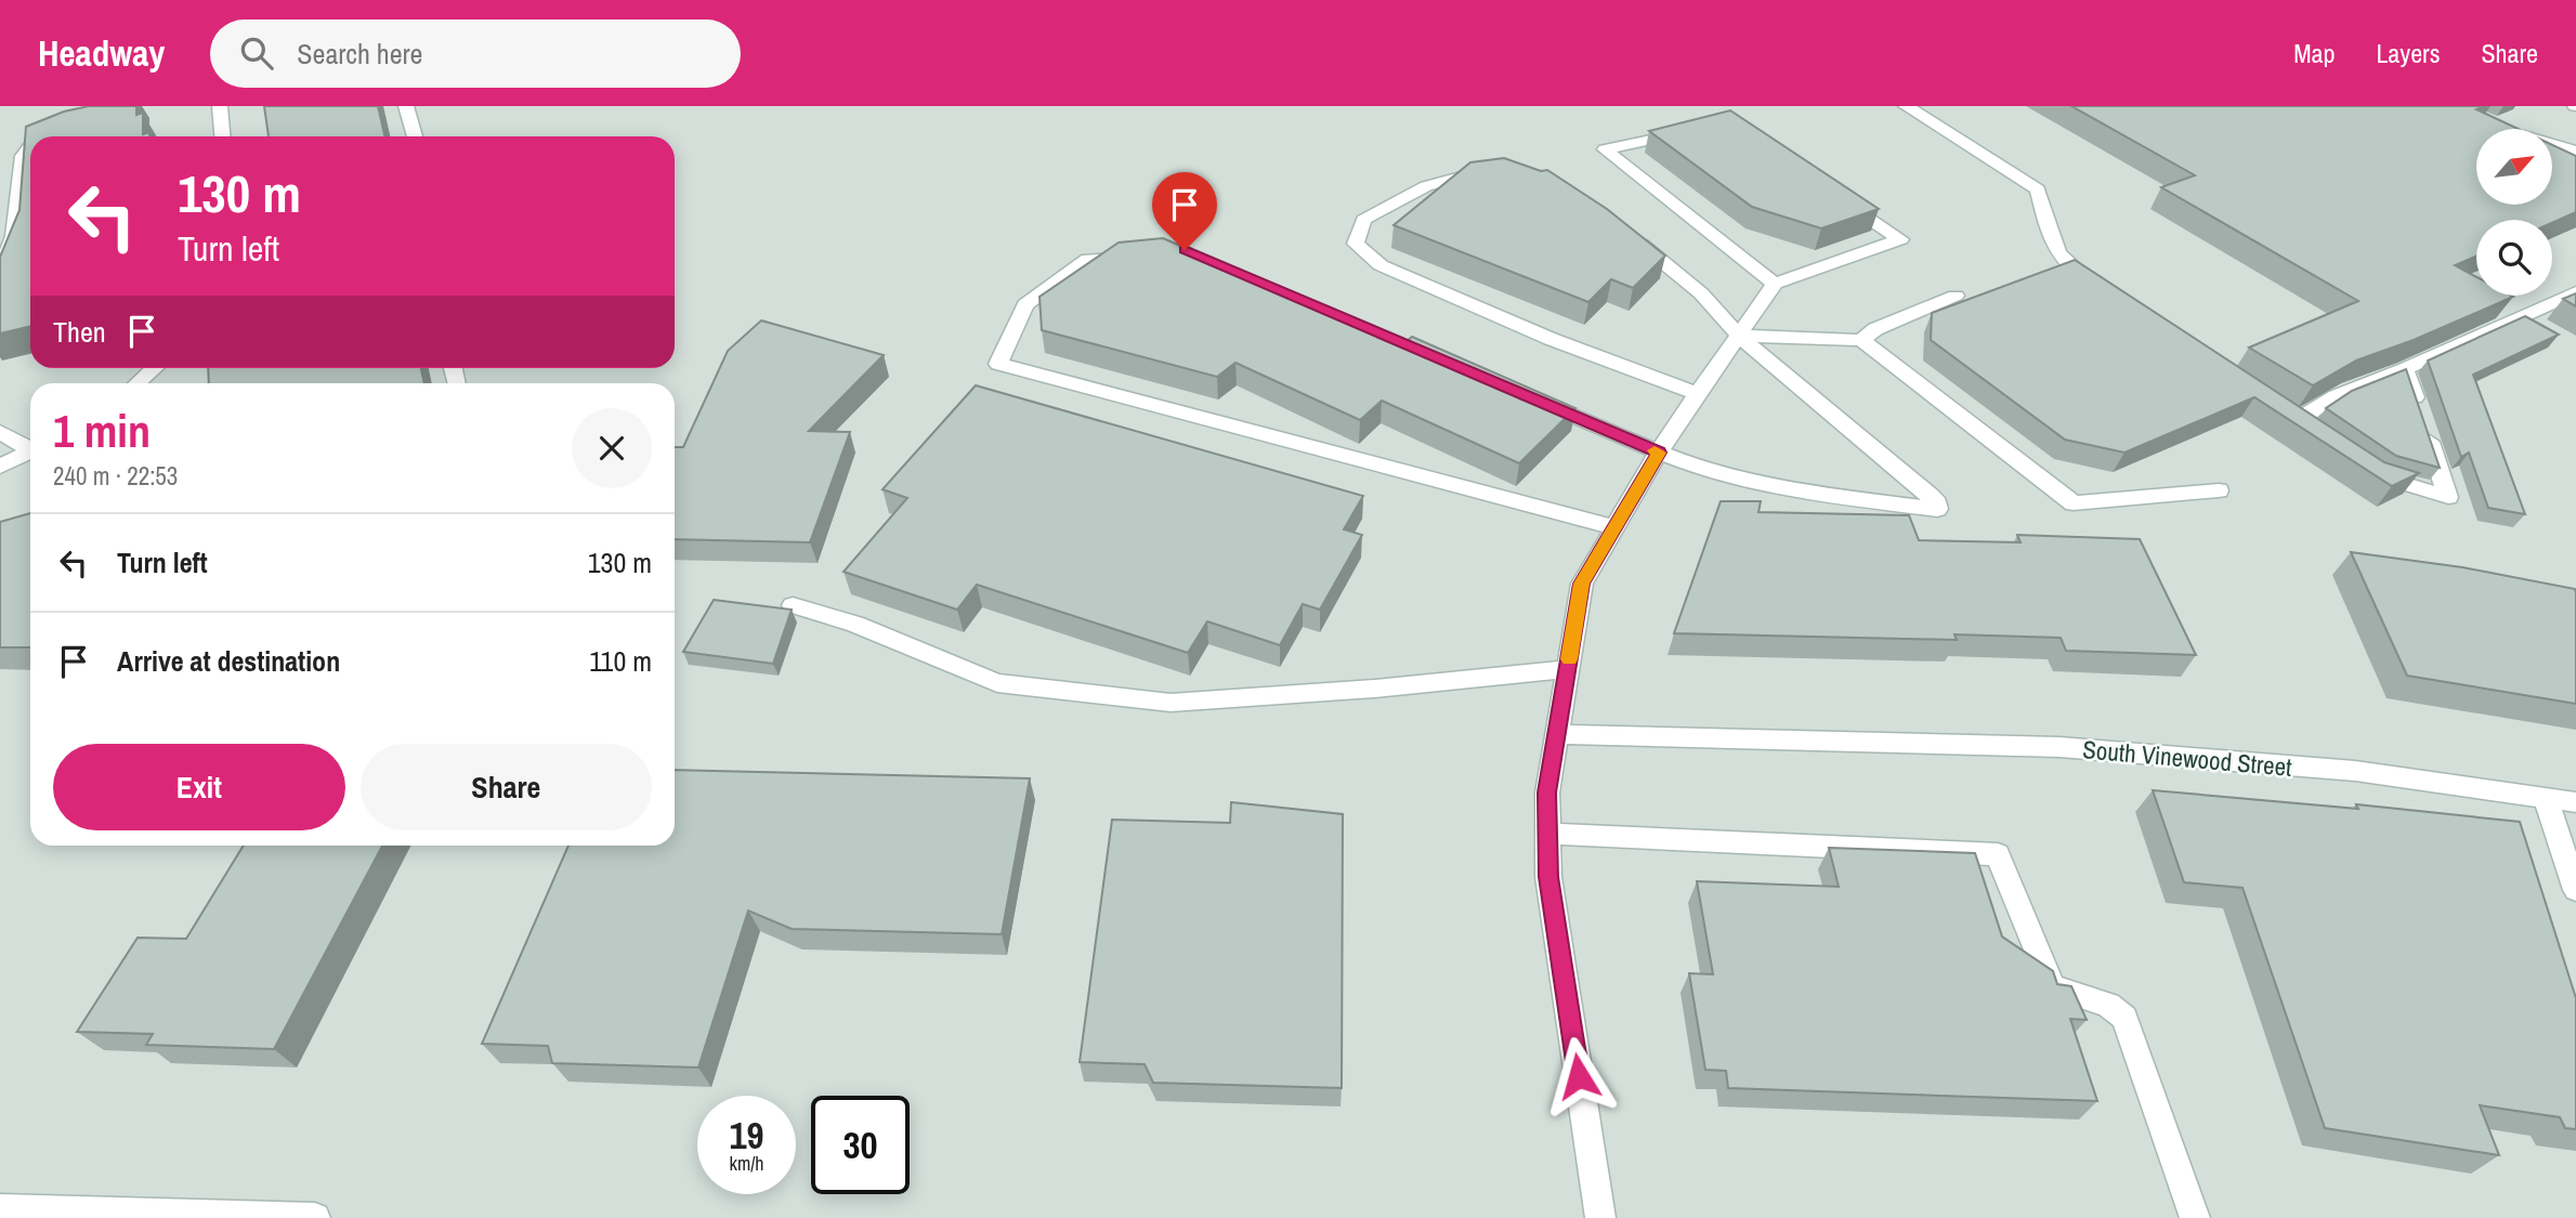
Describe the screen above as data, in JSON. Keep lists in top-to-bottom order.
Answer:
{
  "streets": {
    "street": ["South Vinewood Street"]
  },
  "north": "top right",
  "page": {
    "header": "Headway",
    "search": "Search here",
    "nav": ["Map", "Layers", "Share"],
    "turn": ["130 m", "Turn left"],
    "then": "Then",
    "heading": ["1 min", "240 m · 22:53"],
    "list": [
      {
        "name": "Turn left",
        "value": "130 m"
      },
      {
        "name": "Arrive at destination",
        "value": "110 m"
      }
    ],
    "buttons": ["Exit", "Share"],
    "speed": "19 km/h",
    "limit": "30"
  }
}
